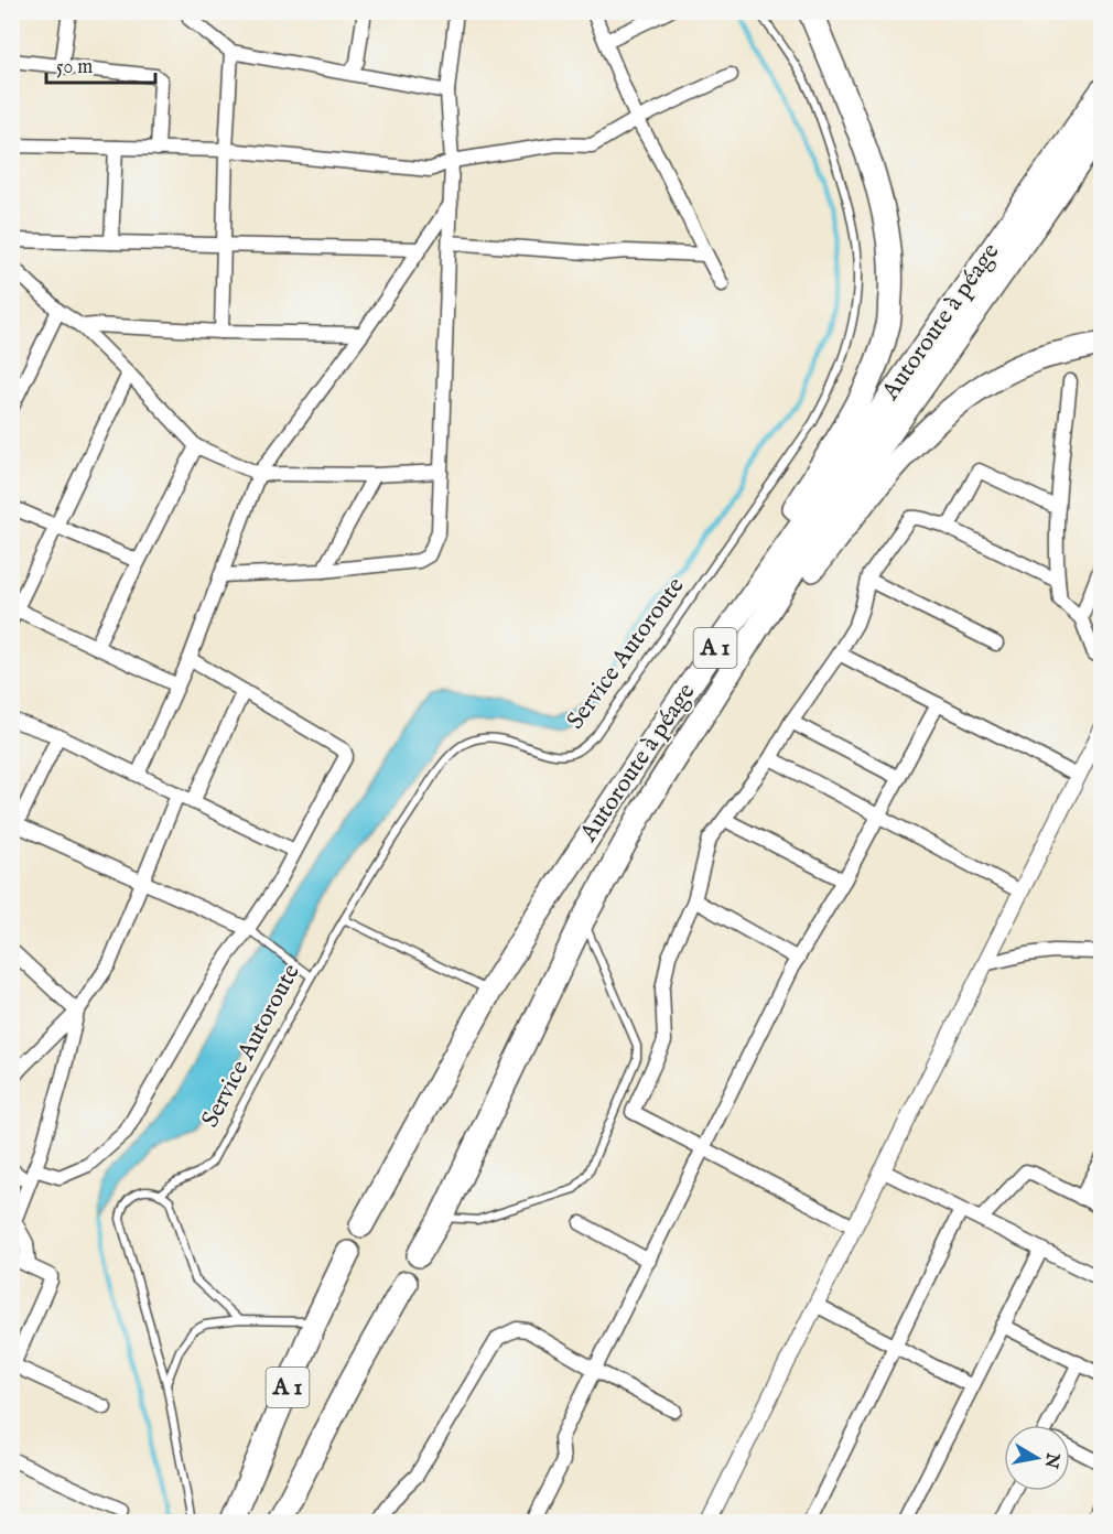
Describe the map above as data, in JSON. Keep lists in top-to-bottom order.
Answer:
{
  "streets": {
    "highway": ["Autoroute à péage", "A 1"],
    "lane": ["Service Autoroute"]
  },
  "scale_bar": "50 m",
  "north": "right"
}
